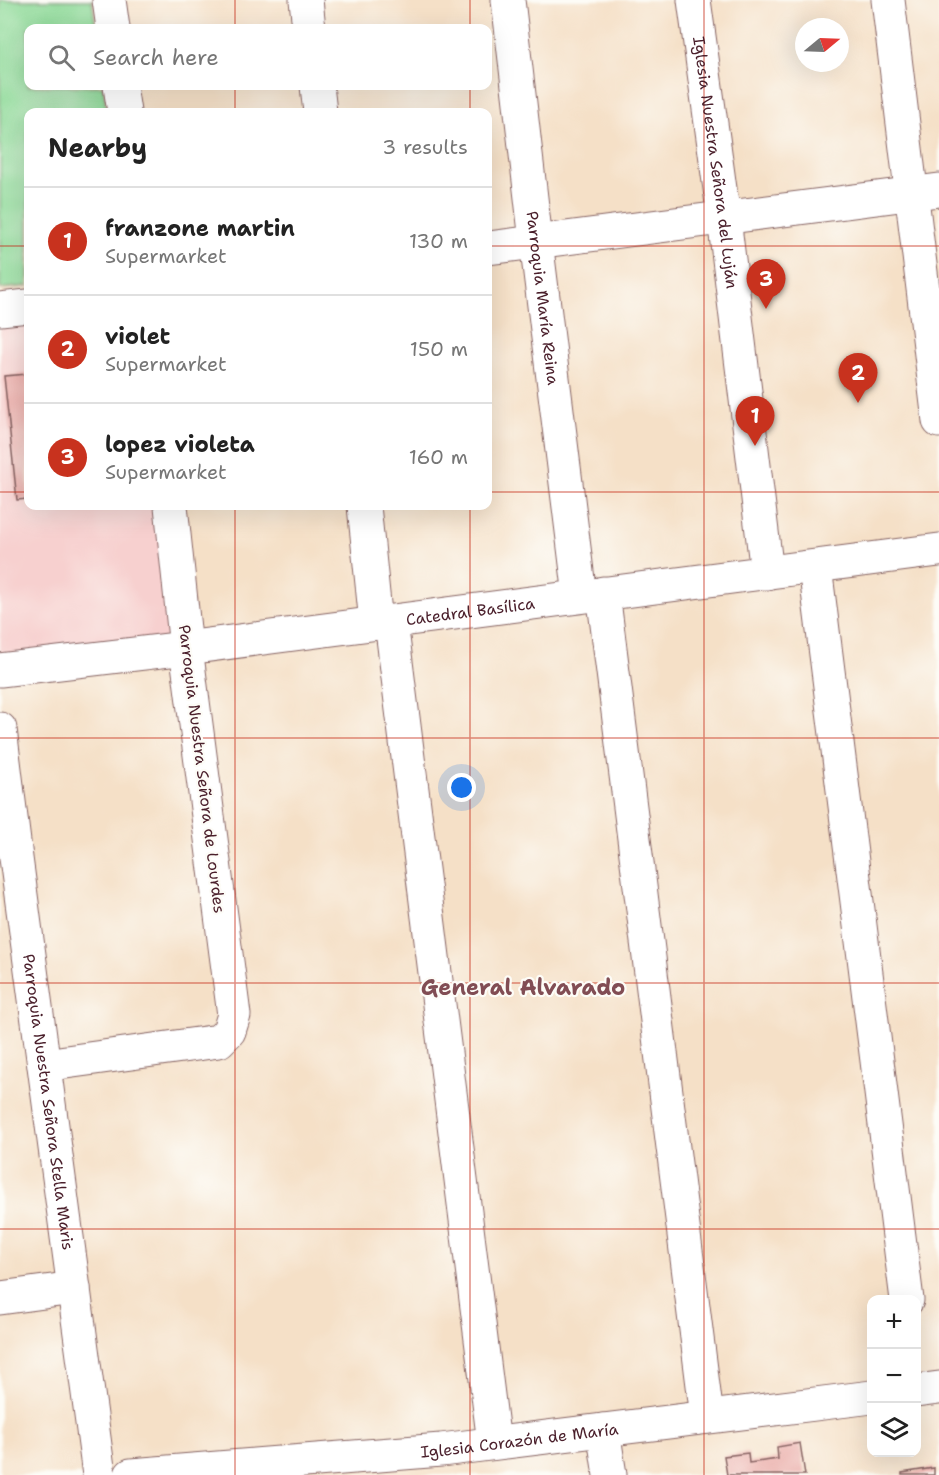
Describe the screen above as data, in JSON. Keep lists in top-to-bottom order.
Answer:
{
  "streets": {
    "street": [
      "Iglesia Nuestra Señora del Luján",
      "Parroquia María Reina",
      "Catedral Basílica",
      "Parroquia Nuestra Señora de Lourdes",
      "Parroquia Nuestra Señora Stella Maris",
      "Iglesia Corazón de María"
    ]
  },
  "crossings": [
    ["Iglesia Nuestra Señora del Luján", "Catedral Basílica"],
    ["Parroquia María Reina", "Catedral Basílica"],
    ["Parroquia María Reina", "Iglesia Corazón de María"],
    ["Catedral Basílica", "Parroquia Nuestra Señora de Lourdes"],
    ["Parroquia Nuestra Señora de Lourdes", "Parroquia Nuestra Señora Stella Maris"]
  ],
  "districts": ["General Alvarado"],
  "north": "right",
  "page": {
    "search": "Search here",
    "heading": ["Nearby", "3 results"],
    "list": [
      {
        "mark": "1",
        "name": "franzone martin",
        "note": "Supermarket",
        "value": "130 m"
      },
      {
        "mark": "2",
        "name": "violet",
        "note": "Supermarket",
        "value": "150 m"
      },
      {
        "mark": "3",
        "name": "lopez violeta",
        "note": "Supermarket",
        "value": "160 m"
      }
    ],
    "pins": ["3", "2", "1"],
    "map_buttons": ["+", "−"]
  }
}
